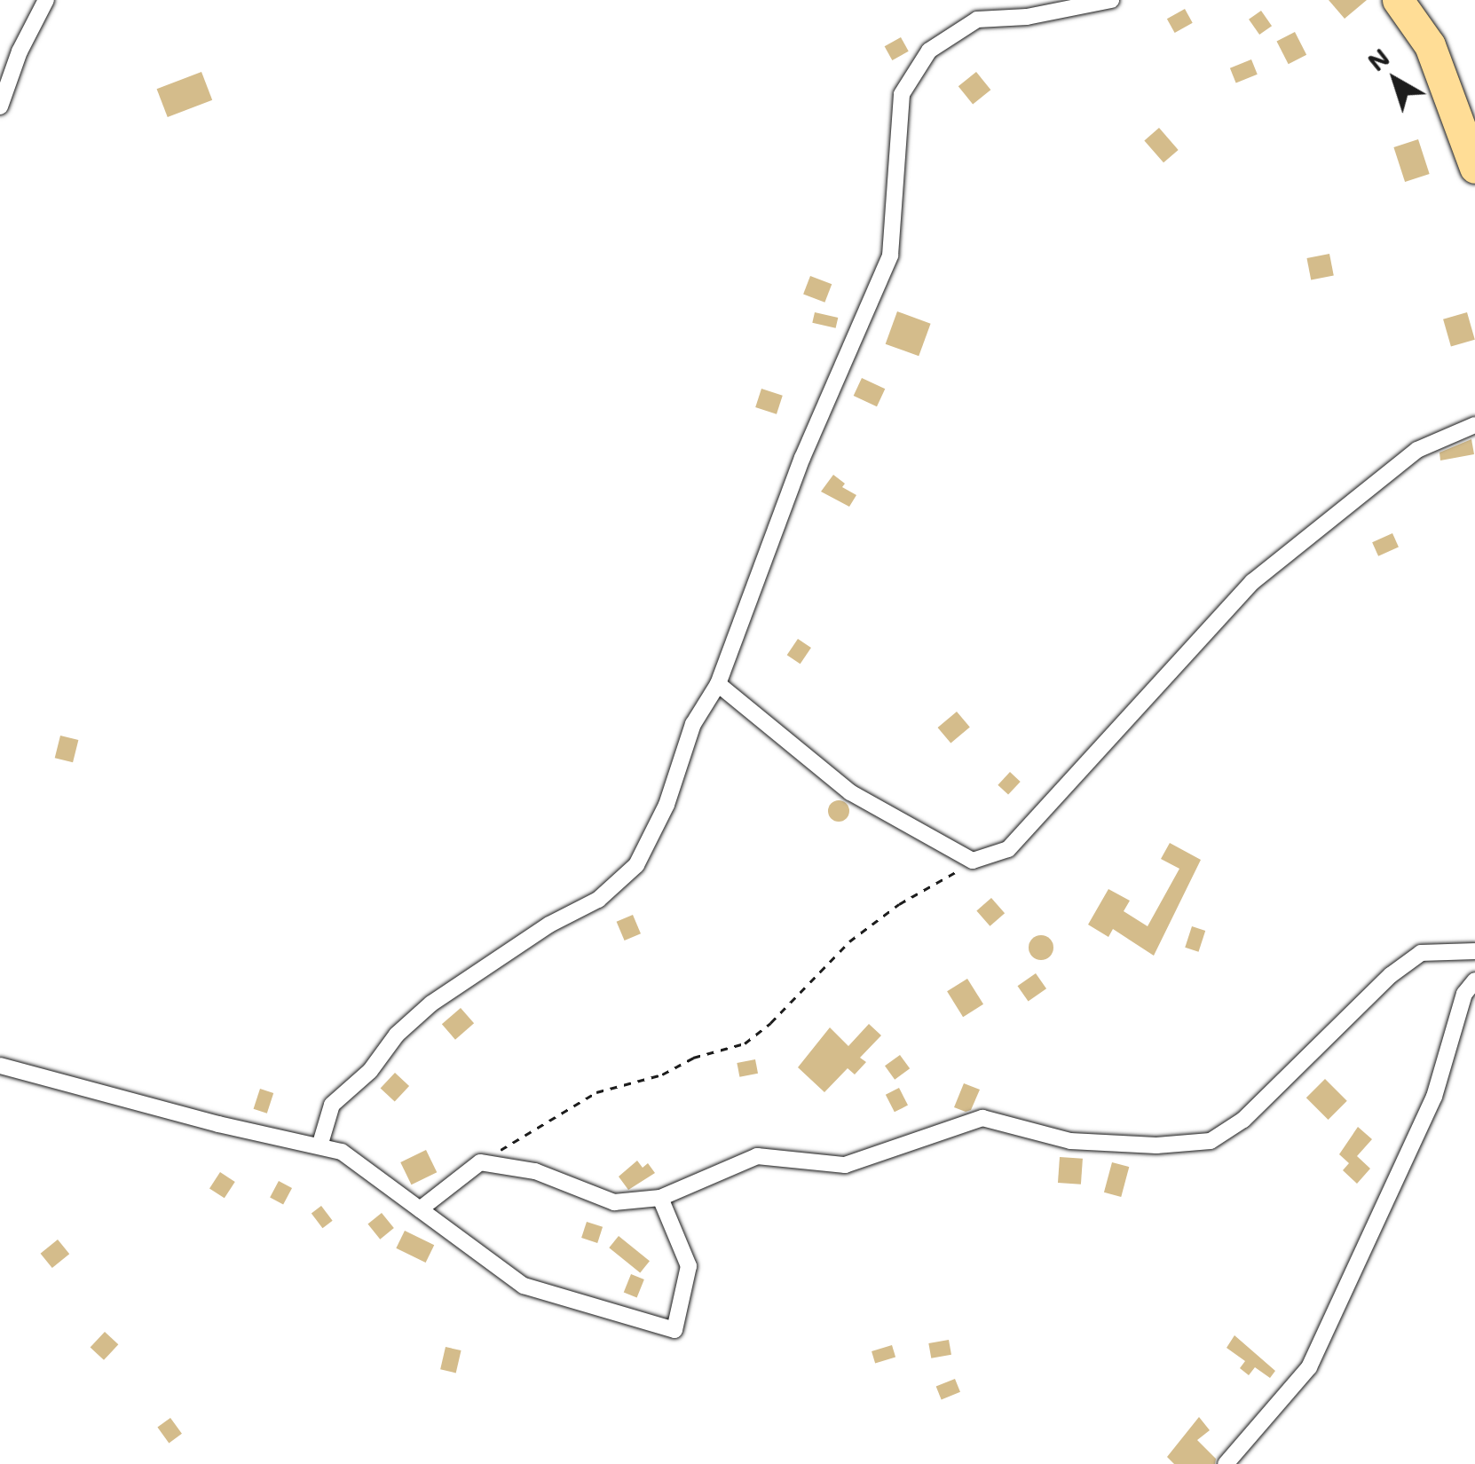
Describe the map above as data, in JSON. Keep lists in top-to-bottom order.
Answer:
{
  "north": "top left"
}
